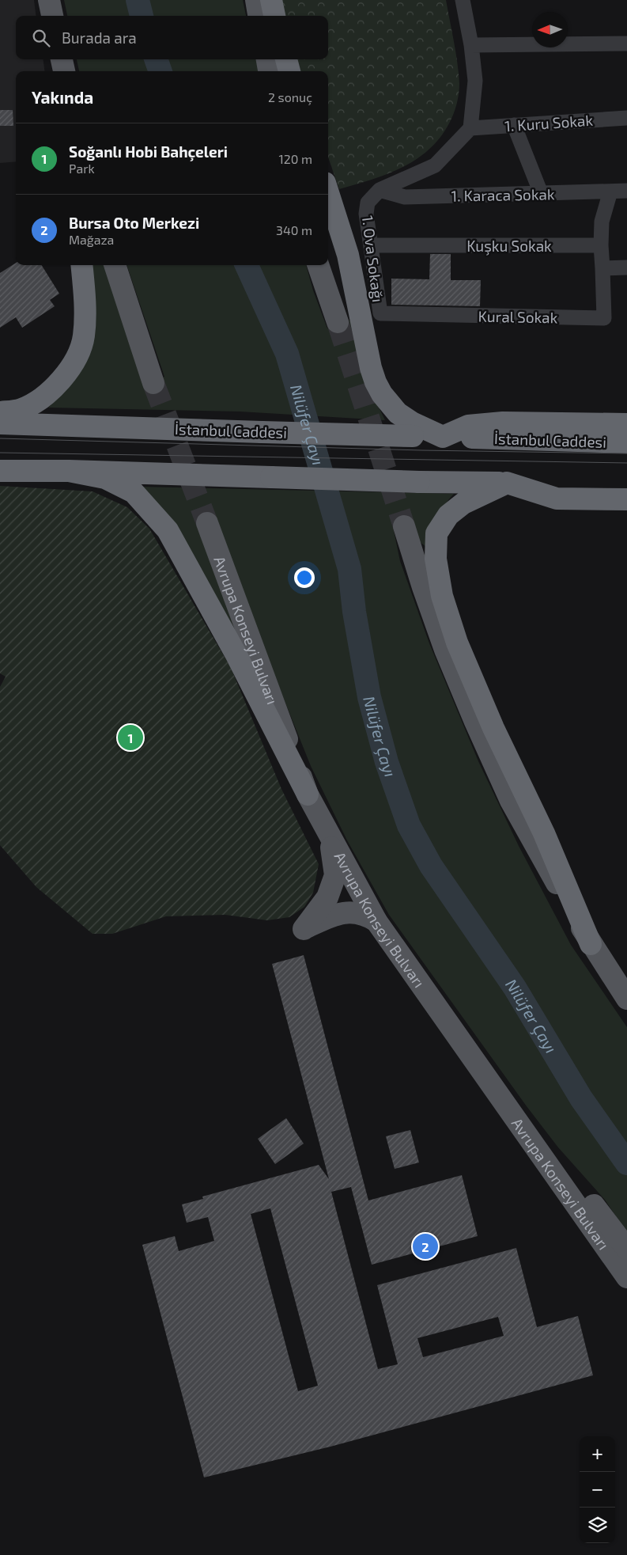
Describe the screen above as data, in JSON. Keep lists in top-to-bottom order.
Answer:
{
  "streets": {
    "highway": ["İstanbul Caddesi"],
    "main road": ["Avrupa Konseyi Bulvarı"],
    "street": [
      "1. Kuru Sokak",
      "1. Karaca Sokak",
      "Kuşku Sokak",
      "1. Ova Sokağı",
      "Kural Sokak"
    ]
  },
  "crossings": [
    ["1. Kuru Sokak", "1. Ova Sokağı"],
    ["1. Karaca Sokak", "1. Ova Sokağı"],
    ["Kuşku Sokak", "1. Ova Sokağı"],
    ["1. Ova Sokağı", "Kural Sokak"]
  ],
  "water": ["Nilüfer Çayı"],
  "north": "left",
  "page": {
    "search": "Burada ara",
    "heading": ["Yakında", "2 sonuç"],
    "list": [
      {
        "mark": "1",
        "name": "Soğanlı Hobi Bahçeleri",
        "note": "Park",
        "value": "120 m"
      },
      {
        "mark": "2",
        "name": "Bursa Oto Merkezi",
        "note": "Mağaza",
        "value": "340 m"
      }
    ],
    "pins": ["1", "2"],
    "map_buttons": ["+", "−"]
  }
}
